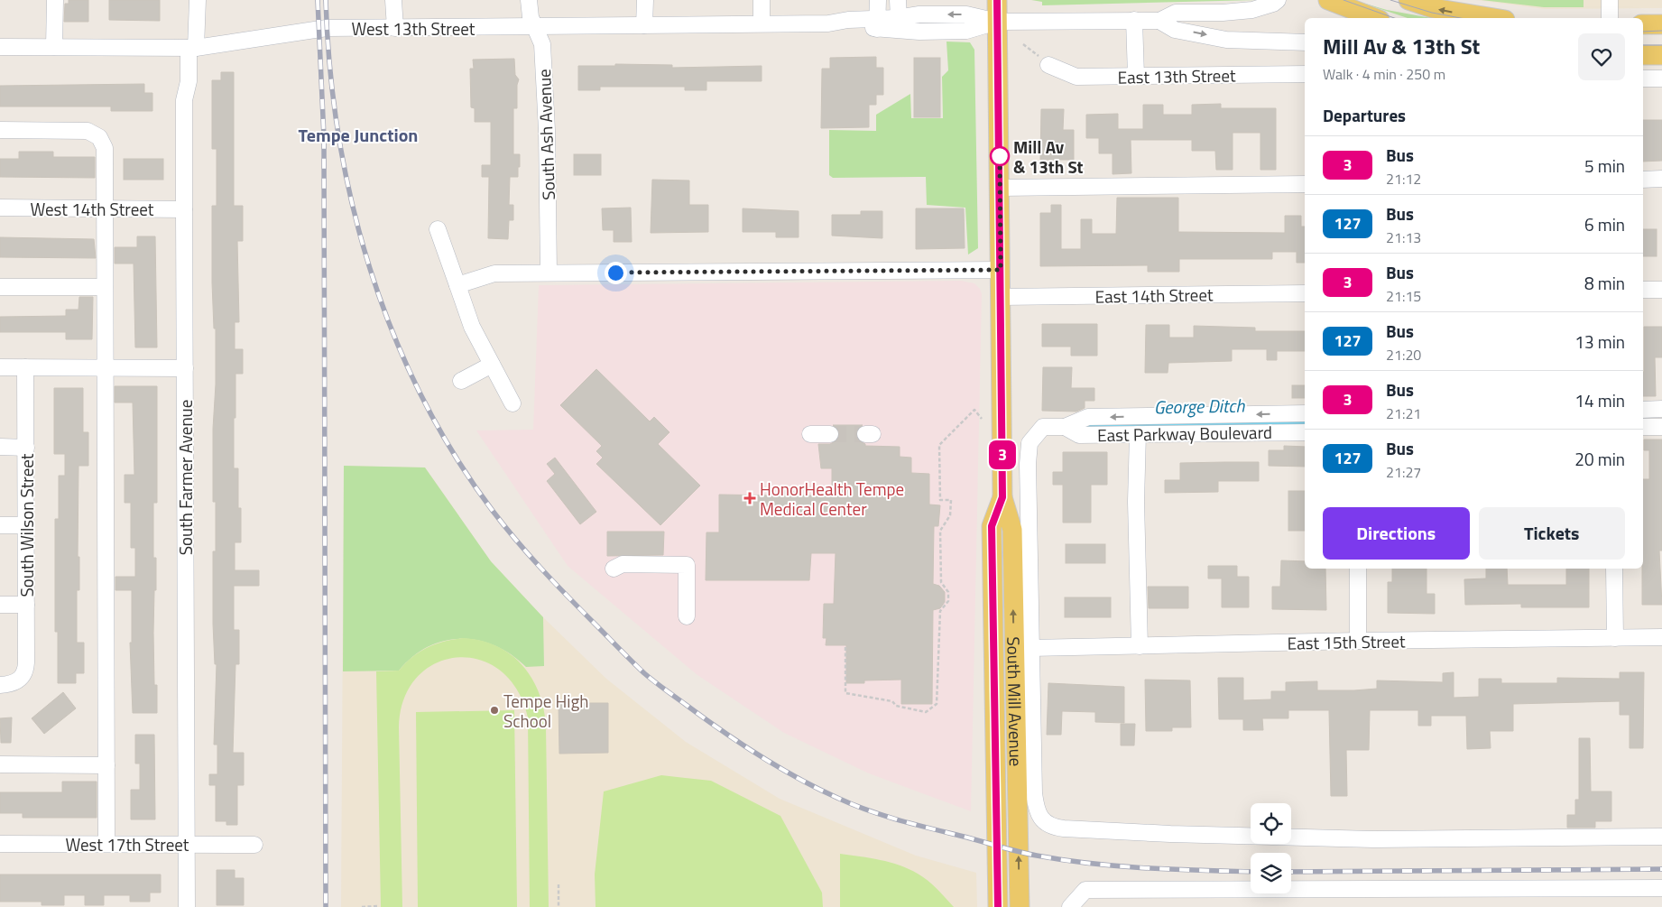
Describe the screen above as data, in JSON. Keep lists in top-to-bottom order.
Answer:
{
  "streets": {
    "main road": ["South Mill Avenue"],
    "street": [
      "West 13th Street",
      "East 13th Street",
      "South Ash Avenue",
      "West 14th Street",
      "East 14th Street",
      "East Parkway Boulevard",
      "South Farmer Avenue",
      "South Wilson Street",
      "East 15th Street",
      "West 17th Street"
    ]
  },
  "crossings": [
    ["West 13th Street", "East 13th Street"],
    ["West 13th Street", "South Ash Avenue"],
    ["West 13th Street", "South Farmer Avenue"],
    ["West 13th Street", "South Mill Avenue"],
    ["East 13th Street", "South Mill Avenue"],
    ["West 14th Street", "South Farmer Avenue"],
    ["East 14th Street", "South Mill Avenue"],
    ["East Parkway Boulevard", "South Mill Avenue"],
    ["South Farmer Avenue", "West 17th Street"],
    ["East 15th Street", "South Mill Avenue"]
  ],
  "districts": ["Tempe Junction"],
  "water": ["George Ditch"],
  "places": {
    "other": ["Mill Av & 13th St", "Tempe High School"],
    "health": ["HonorHealth Tempe Medical Center"]
  },
  "lines": ["bus line 3"],
  "page": {
    "on_map": "3",
    "heading": [
      ["Mill Av & 13th St", "Walk · 4 min · 250 m"],
      "Departures"
    ],
    "list": [
      {
        "mark": "3",
        "name": "Bus",
        "note": "21:12",
        "value": "5 min"
      },
      {
        "mark": "127",
        "name": "Bus",
        "note": "21:13",
        "value": "6 min"
      },
      {
        "mark": "3",
        "name": "Bus",
        "note": "21:15",
        "value": "8 min"
      },
      {
        "mark": "127",
        "name": "Bus",
        "note": "21:20",
        "value": "13 min"
      },
      {
        "mark": "3",
        "name": "Bus",
        "note": "21:21",
        "value": "14 min"
      },
      {
        "mark": "127",
        "name": "Bus",
        "note": "21:27",
        "value": "20 min"
      }
    ],
    "buttons": ["Directions", "Tickets"]
  }
}
